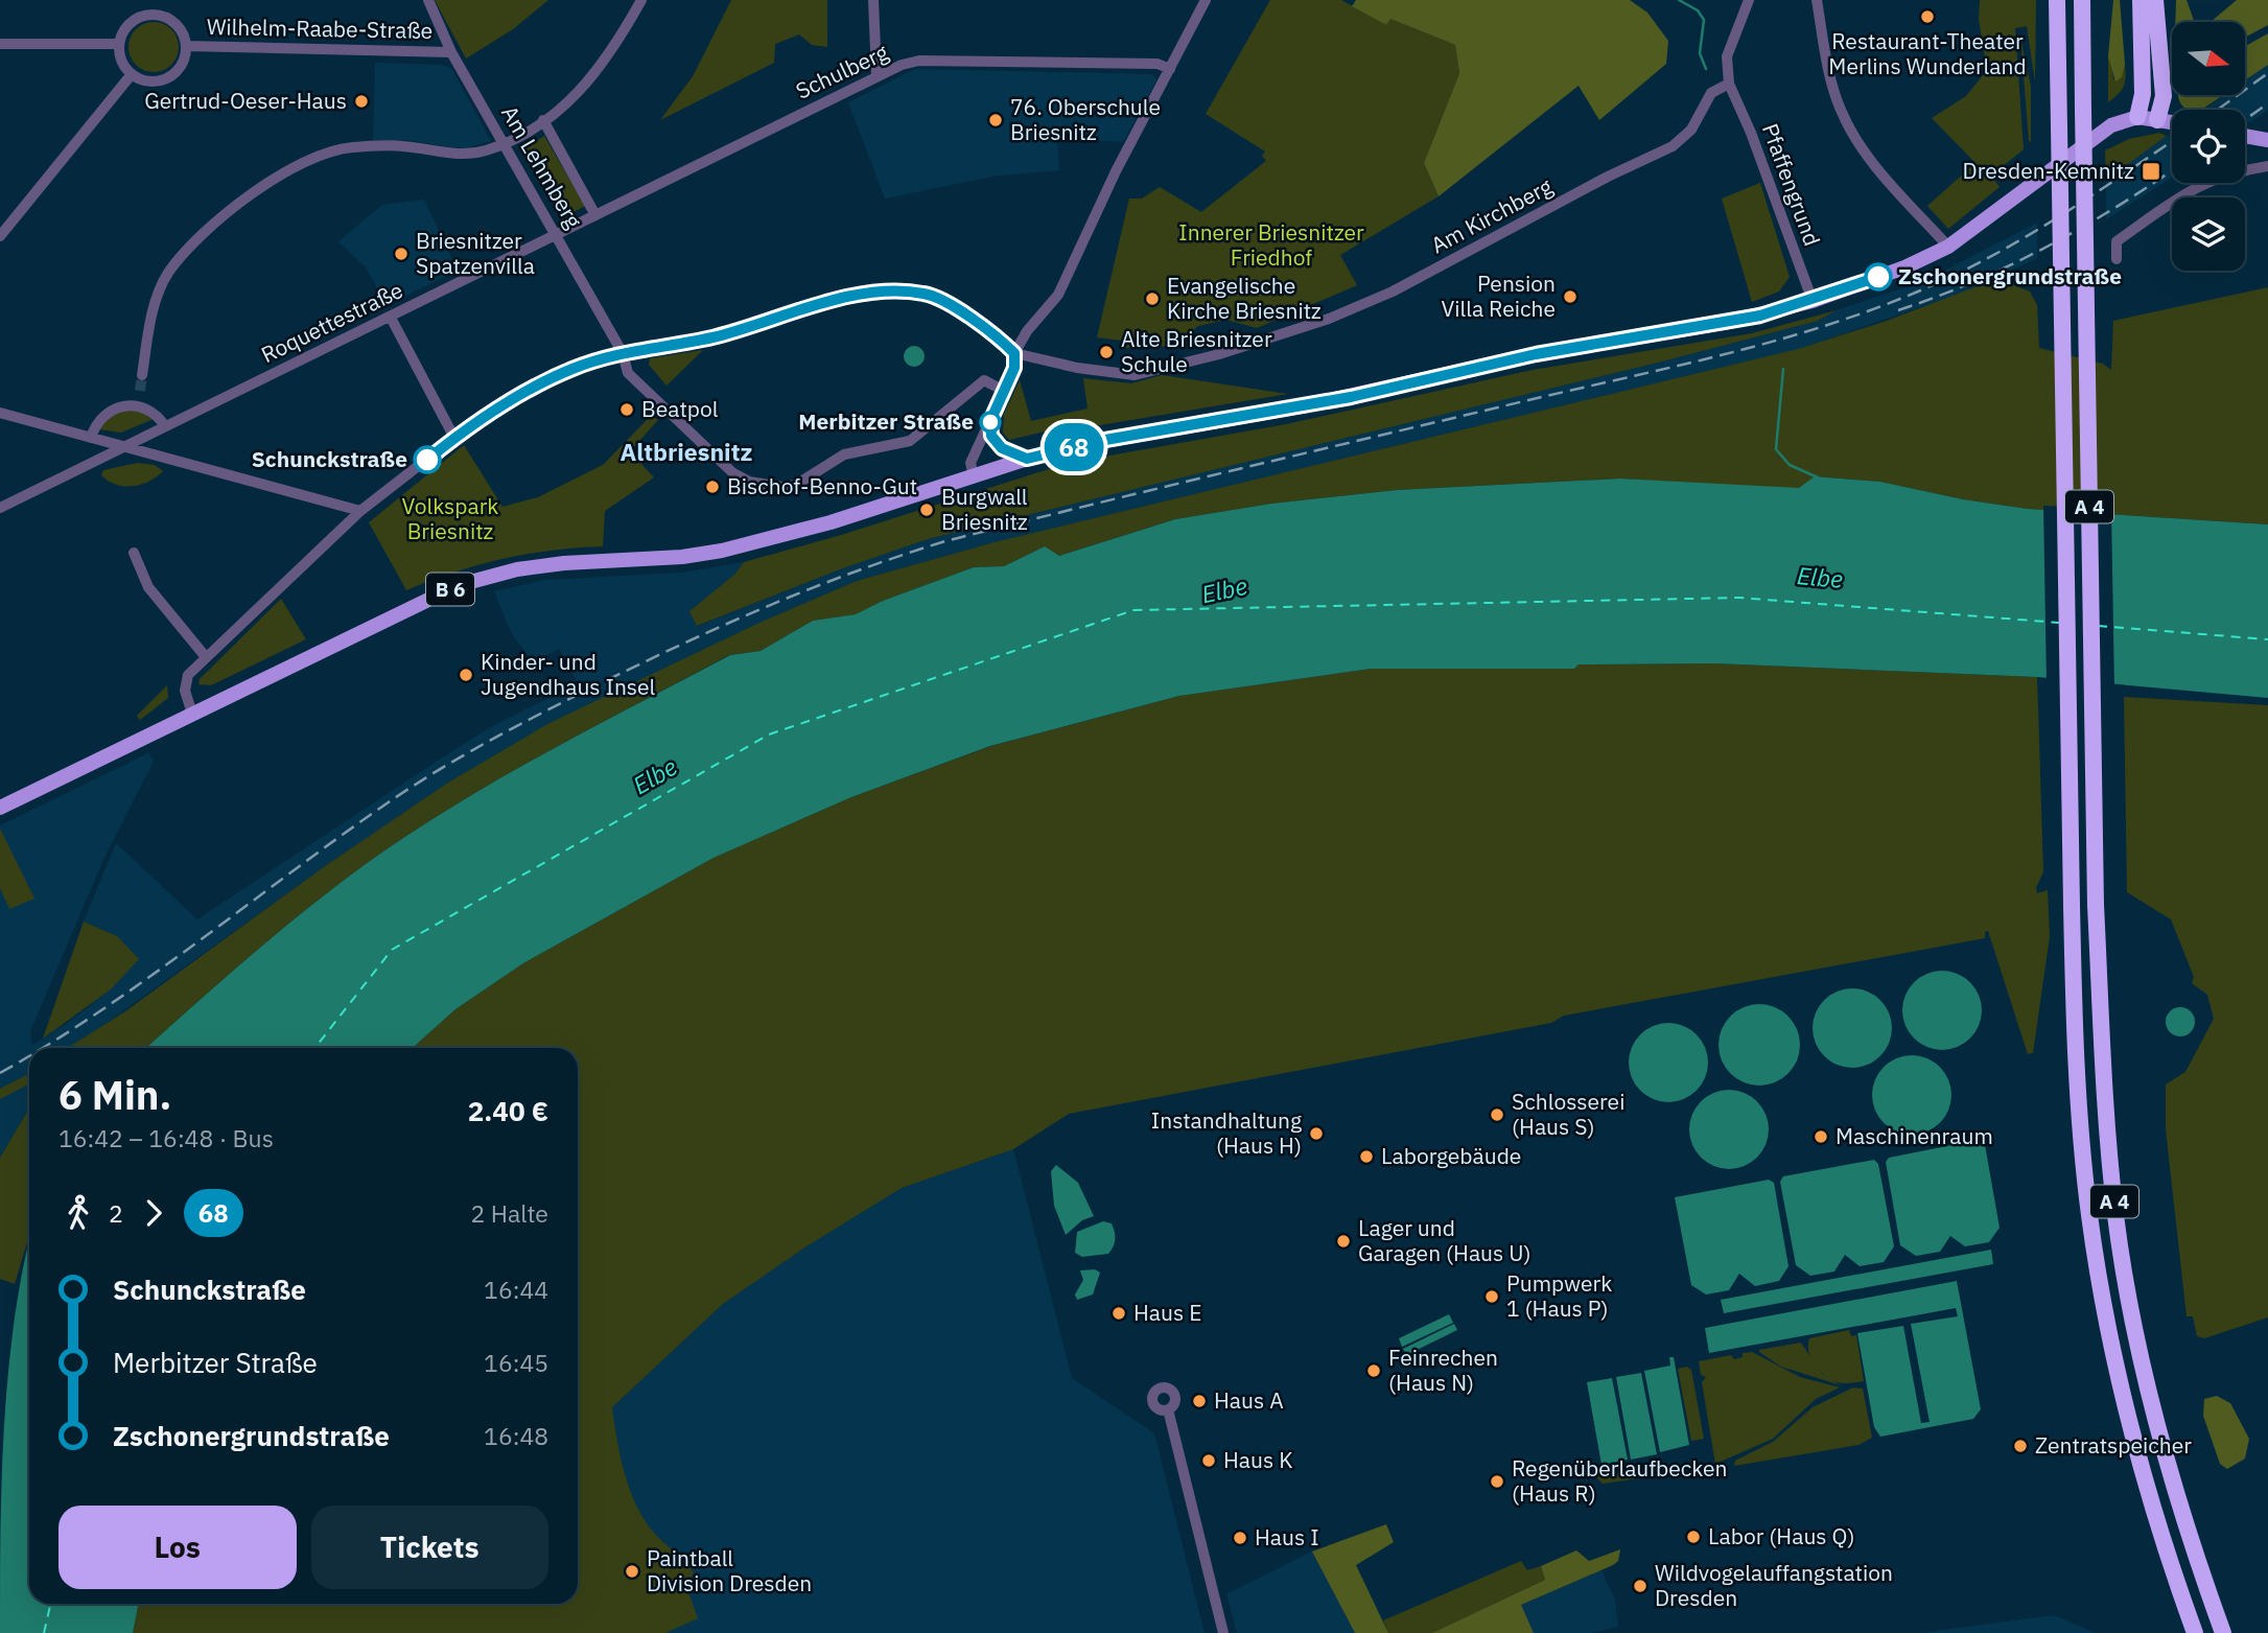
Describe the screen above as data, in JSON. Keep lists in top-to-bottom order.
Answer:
{
  "streets": {
    "highway": ["A 4"],
    "main road": ["B 6"],
    "street": [
      "Wilhelm-Raabe-Straße",
      "Schulberg",
      "Am Lehmberg",
      "Pfaffengrund",
      "Am Kirchberg",
      "Roquettestraße"
    ]
  },
  "crossings": [
    ["Wilhelm-Raabe-Straße", "Am Lehmberg"],
    ["Schulberg", "Am Lehmberg"],
    ["Schulberg", "Roquettestraße"],
    ["Am Lehmberg", "Roquettestraße"],
    ["Pfaffengrund", "Am Kirchberg"],
    ["Pfaffengrund", "B 6"]
  ],
  "districts": ["Altbriesnitz"],
  "water": ["Elbe"],
  "parks": ["Innerer Briesnitzer Friedhof", "Volkspark Briesnitz"],
  "places": {
    "other": [
      "Restaurant-Theater Merlins Wunderland",
      "Gertrud-Oeser-Haus",
      "76. Oberschule Briesnitz",
      "Briesnitzer Spatzenvilla",
      "Zschonergrundstraße",
      "Pension Villa Reiche",
      "Evangelische Kirche Briesnitz",
      "Alte Briesnitzer Schule",
      "Beatpol",
      "Merbitzer Straße",
      "Schunckstraße",
      "Bischof-Benno-Gut",
      "Burgwall Briesnitz",
      "Kinder- und Jugendhaus Insel",
      "Schlosserei (Haus S)",
      "Instandhaltung (Haus H)",
      "Maschinenraum",
      "Laborgebäude",
      "Lager und Garagen (Haus U)",
      "Pumpwerk 1 (Haus P)",
      "Haus E",
      "Feinrechen (Haus N)",
      "Haus A",
      "Zentratspeicher",
      "Haus K",
      "Regenüberlaufbecken (Haus R)",
      "Labor (Haus Q)",
      "Haus I",
      "Paintball Division Dresden",
      "Wildvogelauffangstation Dresden"
    ],
    "transit": ["Dresden-Kemnitz"]
  },
  "lines": ["bus line 68"],
  "north": "right",
  "page": {
    "on_map": "68",
    "heading": ["6 Min.", "16:42 – 16:48 · Bus", "2.40 €"],
    "legs": ["2", "68", "2 Halte"],
    "list": [
      {
        "name": "Schunckstraße",
        "value": "16:44"
      },
      {
        "name": "Merbitzer Straße",
        "value": "16:45"
      },
      {
        "name": "Zschonergrundstraße",
        "value": "16:48"
      }
    ],
    "buttons": ["Los", "Tickets"]
  }
}
